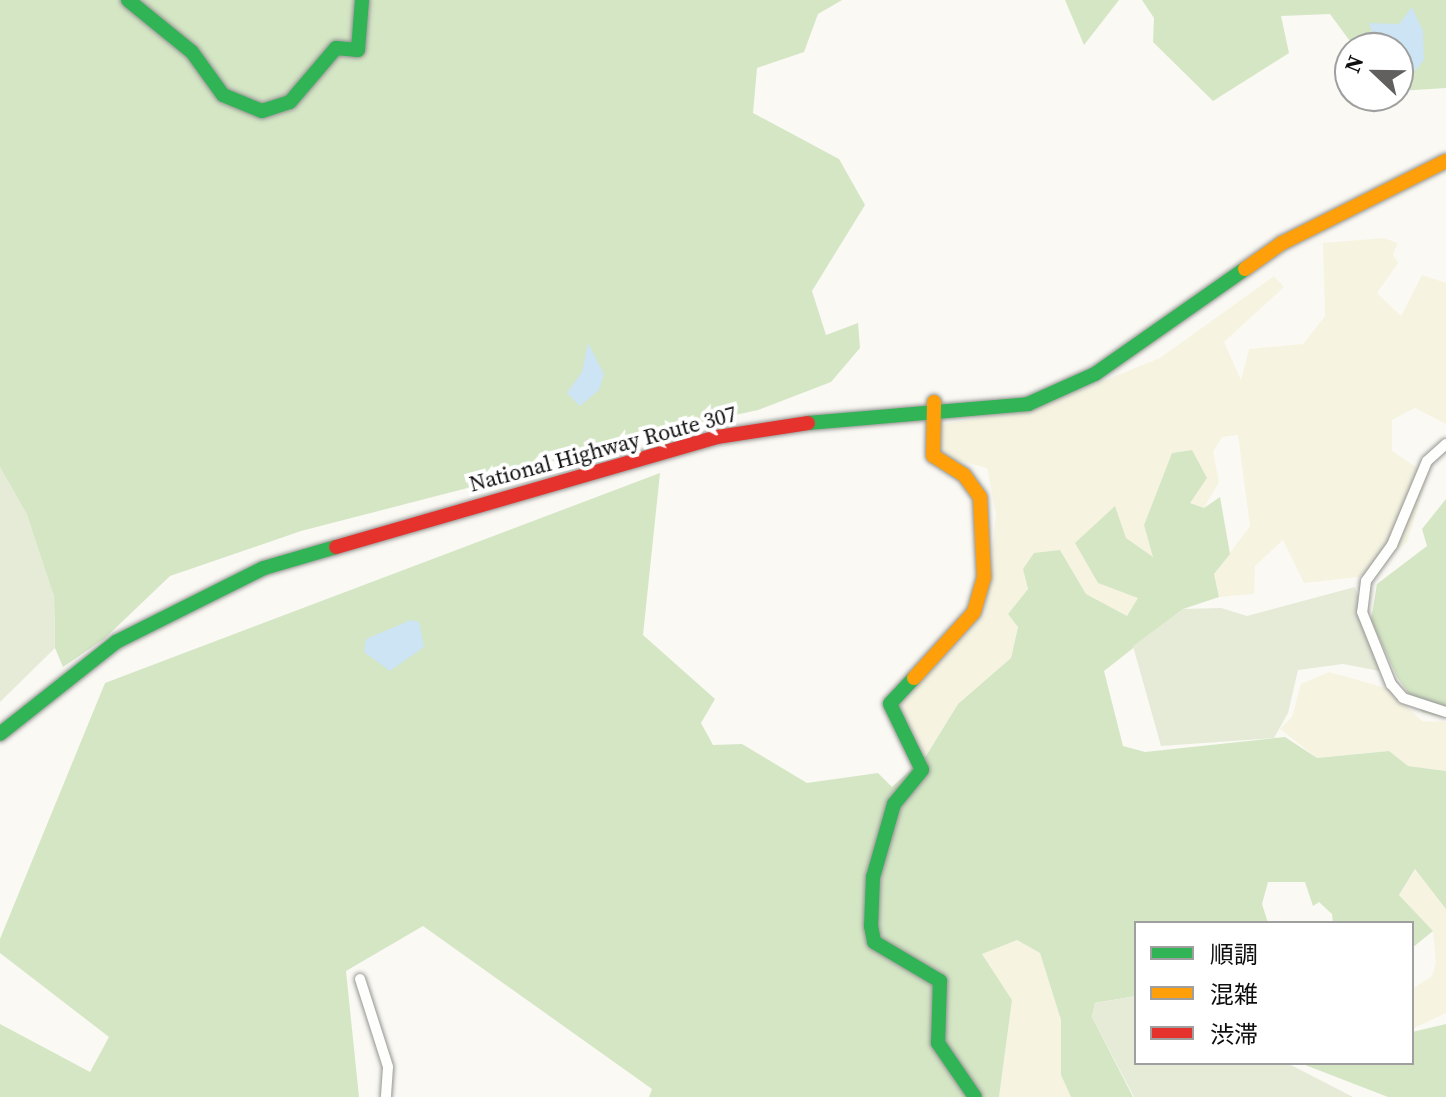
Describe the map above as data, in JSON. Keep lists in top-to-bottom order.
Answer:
{
  "streets": {
    "main road": ["National Highway Route 307"]
  },
  "legend": ["順調", "混雑", "渋滞"],
  "north": "left"
}
